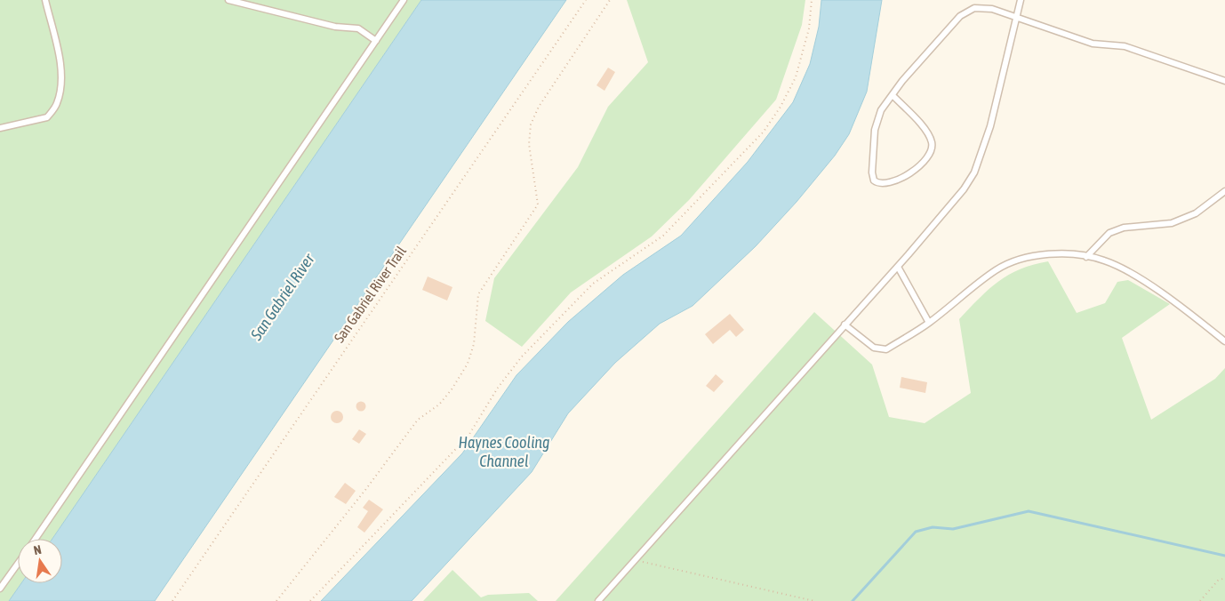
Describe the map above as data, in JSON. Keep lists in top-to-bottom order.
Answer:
{
  "streets": {
    "path": ["San Gabriel River Trail"]
  },
  "water": ["San Gabriel River", "Haynes Cooling Channel"],
  "north": "top"
}
